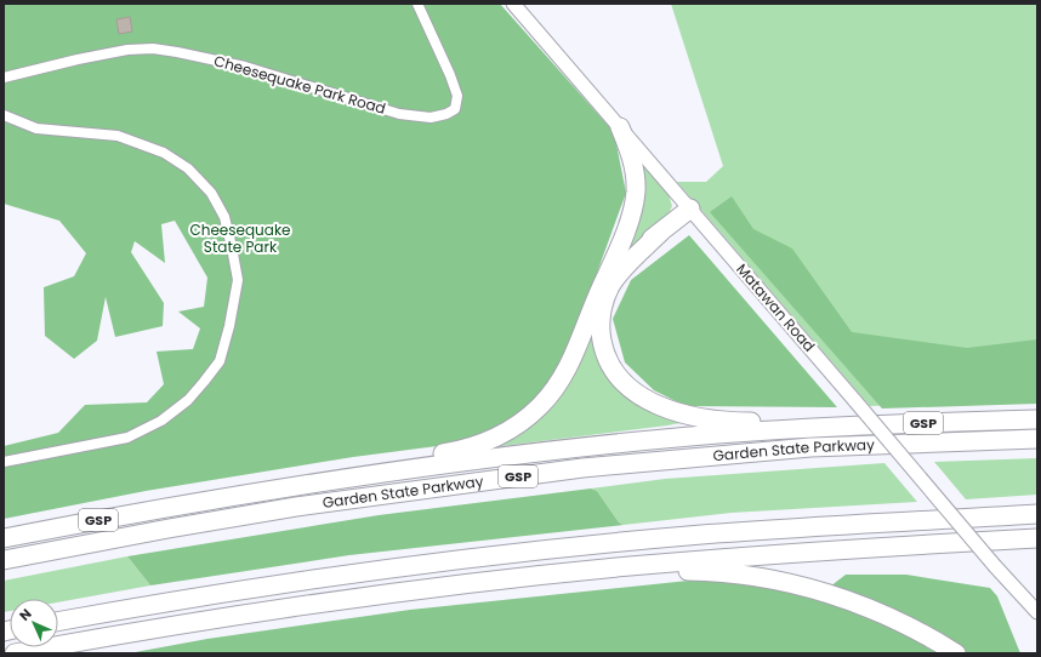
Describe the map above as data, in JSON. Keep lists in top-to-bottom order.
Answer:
{
  "streets": {
    "highway": ["GSP", "Garden State Parkway"],
    "main road": ["Matawan Road"],
    "street": ["Cheesequake Park Road"]
  },
  "parks": ["Cheesequake State Park"],
  "north": "top left"
}
